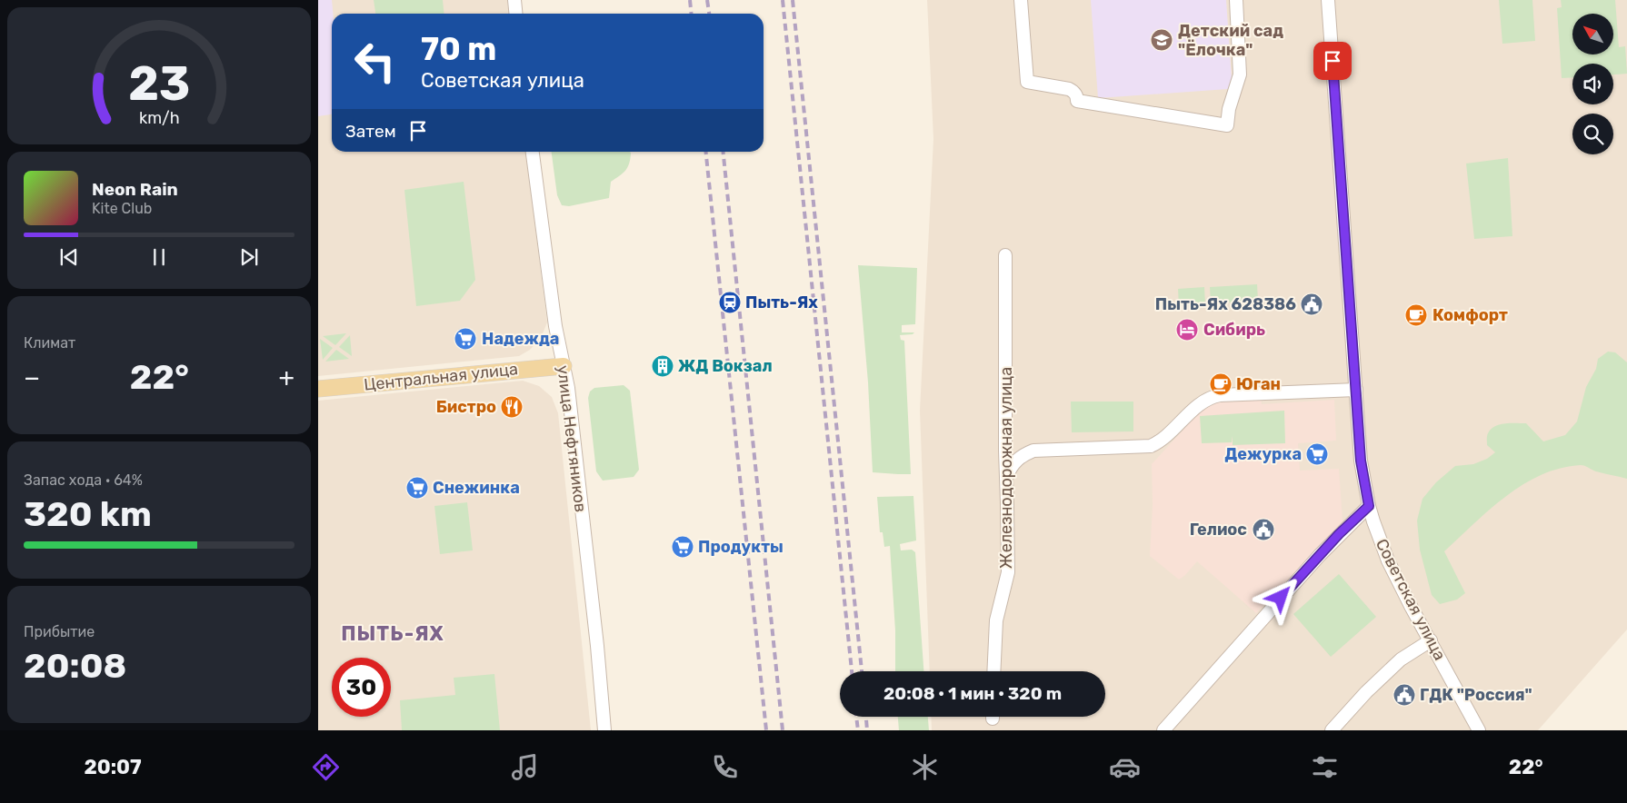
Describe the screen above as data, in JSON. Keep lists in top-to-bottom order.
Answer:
{
  "streets": {
    "main road": ["Центральная улица"],
    "street": ["улица Нефтяников", "Железнодорожная улица", "Советская улица"]
  },
  "crossings": [
    ["Центральная улица", "улица Нефтяников"]
  ],
  "districts": ["ПЫТЬ-ЯХ"],
  "places": {
    "school or university": ["Детский сад \"Ёлочка\""],
    "station": ["Пыть-Ях"],
    "public building": ["Пыть-Ях 628386", "Гелиос", "ГДК \"Россия\""],
    "cafe": ["Комфорт", "Юган"],
    "hotel": ["Сибирь"],
    "supermarket": [
      "Надежда",
      "Дежурка",
      "Снежинка",
      "Продукты"
    ],
    "building": ["ЖД Вокзал"],
    "restaurant": ["Бистро"]
  },
  "north": "top left",
  "page": {
    "turn": ["70 m", "Советская улица"],
    "then": "Затем",
    "song": ["Neon Rain", "Kite Club"],
    "tile": [
      "Климат",
      ["Запас хода · 64%", "320 km"],
      ["Прибытие", "20:08"]
    ],
    "heat": ["−", "22°", "+"],
    "limit": "30",
    "trip": "20:08 · 1 мин · 320 m",
    "tabs": ["20:07", "22°"],
    "gauge": ["23", "km/h"]
  }
}
